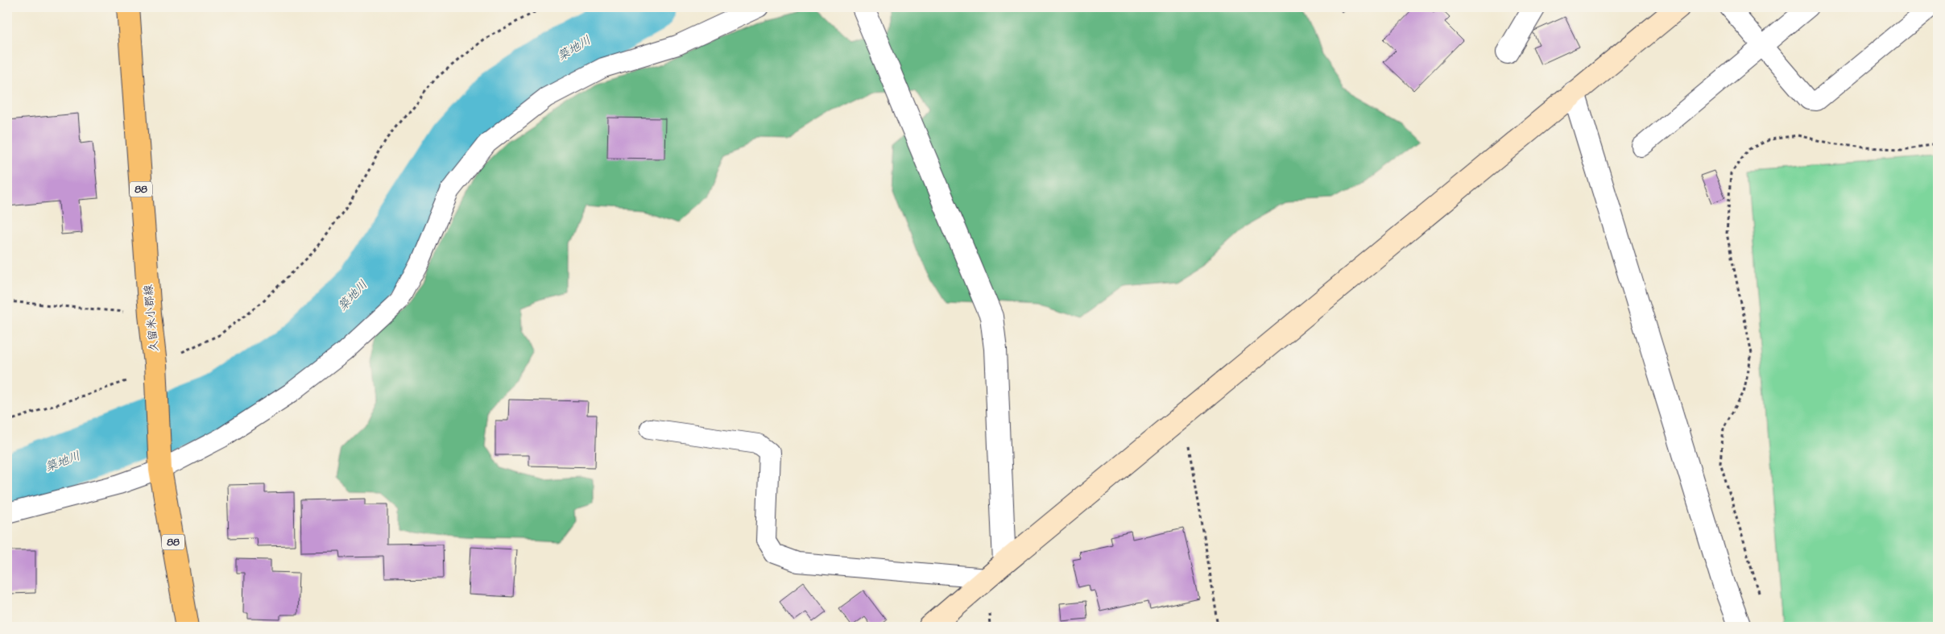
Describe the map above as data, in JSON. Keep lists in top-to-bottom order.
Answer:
{
  "streets": {
    "main road": ["88", "久留米小郡線"]
  },
  "water": ["築地川"]
}
